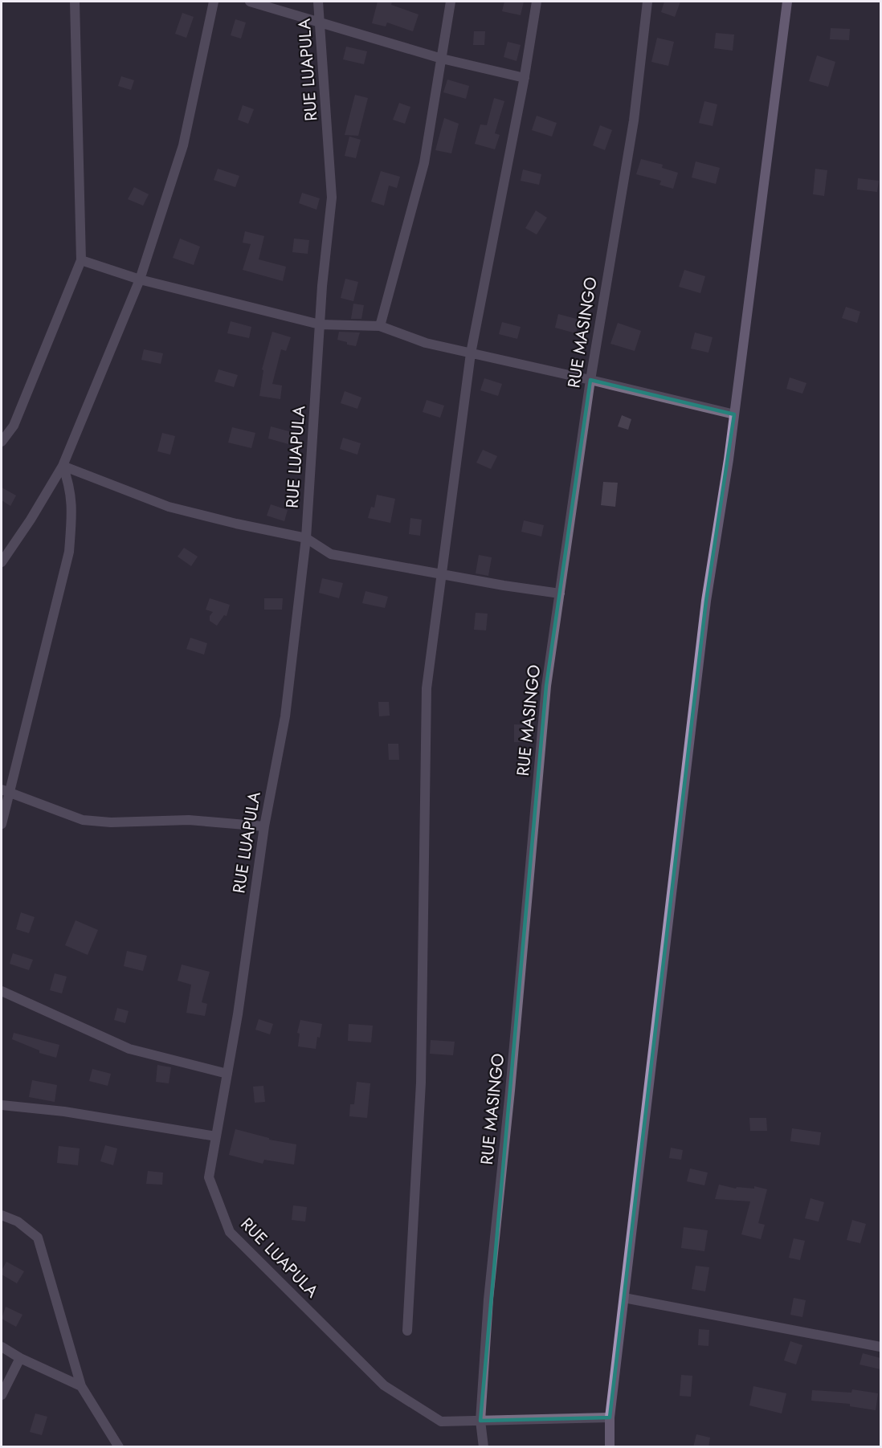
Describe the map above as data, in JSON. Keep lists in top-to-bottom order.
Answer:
{
  "streets": {
    "street": ["RUE LUAPULA", "RUE MASINGO"]
  },
  "crossings": [
    ["RUE LUAPULA", "RUE MASINGO"]
  ]
}
